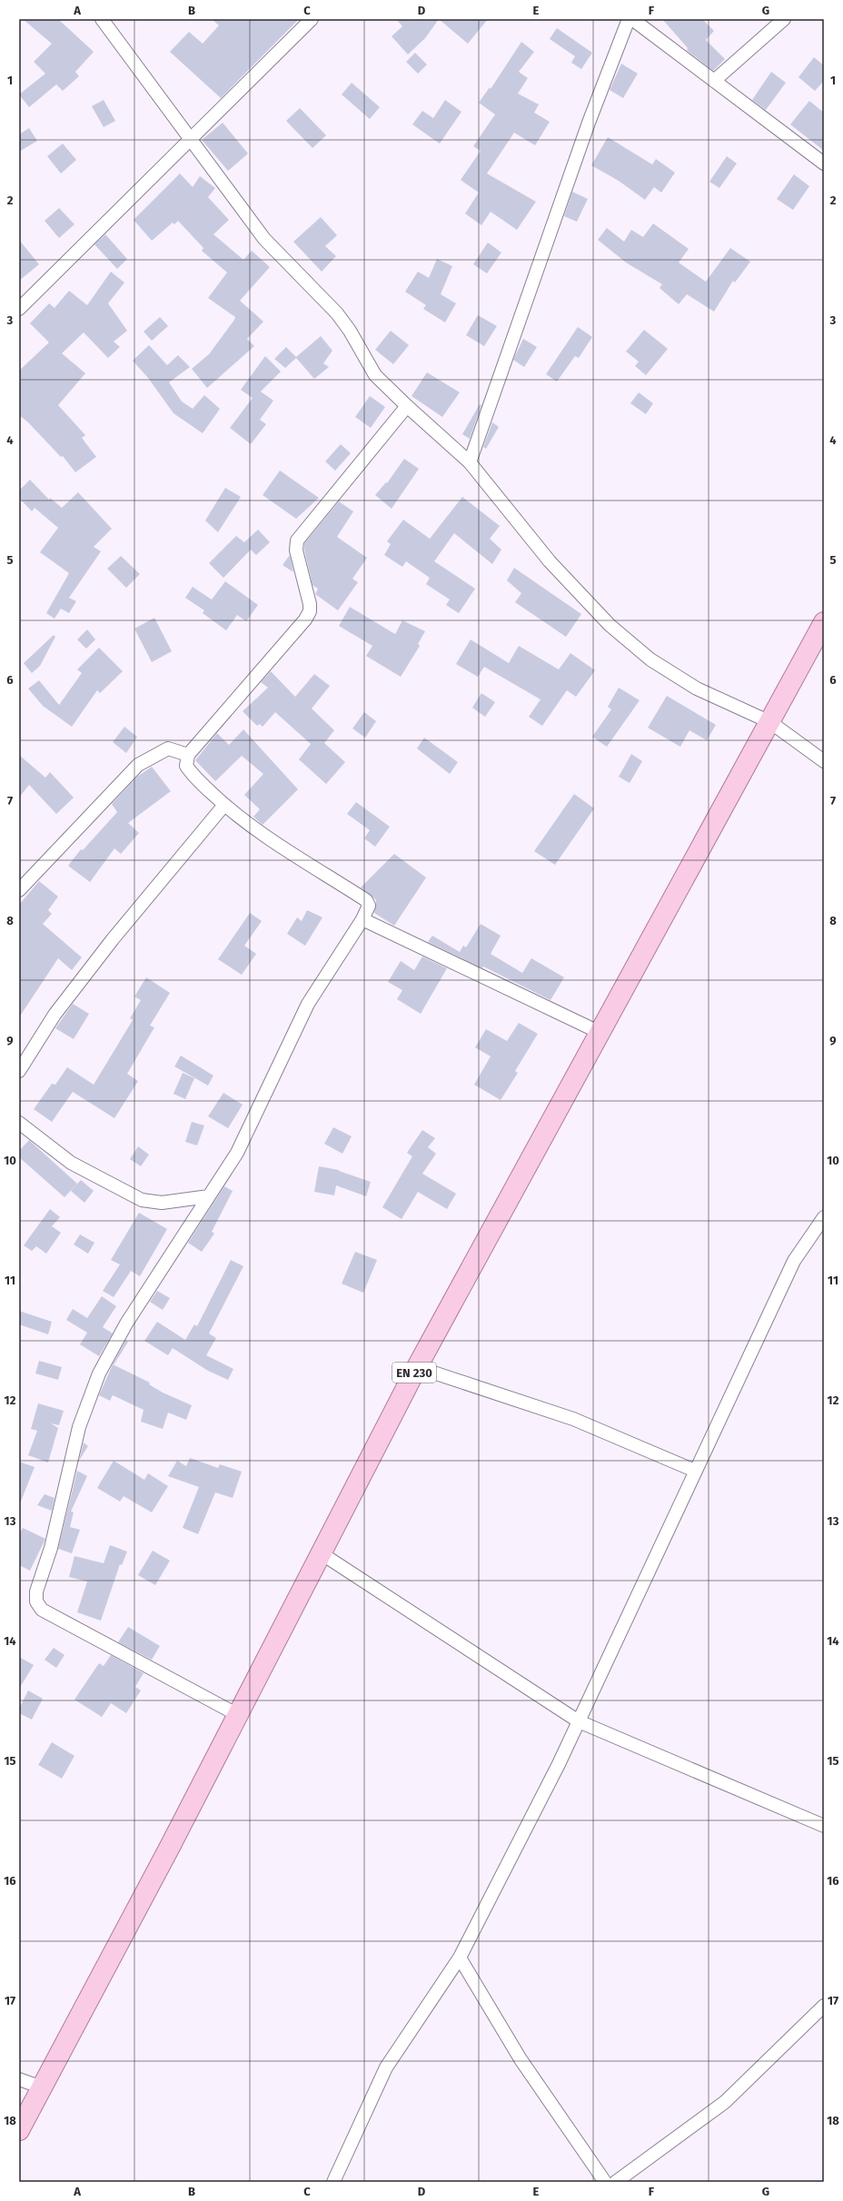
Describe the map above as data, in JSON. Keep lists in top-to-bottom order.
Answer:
{
  "streets": {
    "main road": ["EN 230"]
  },
  "grid": {
    "columns": [
      "A",
      "B",
      "C",
      "D",
      "E",
      "F",
      "G"
    ],
    "rows": [
      "1",
      "2",
      "3",
      "4",
      "5",
      "6",
      "7",
      "8",
      "9",
      "10",
      "11",
      "12",
      "13",
      "14",
      "15",
      "16",
      "17",
      "18"
    ]
  }
}
